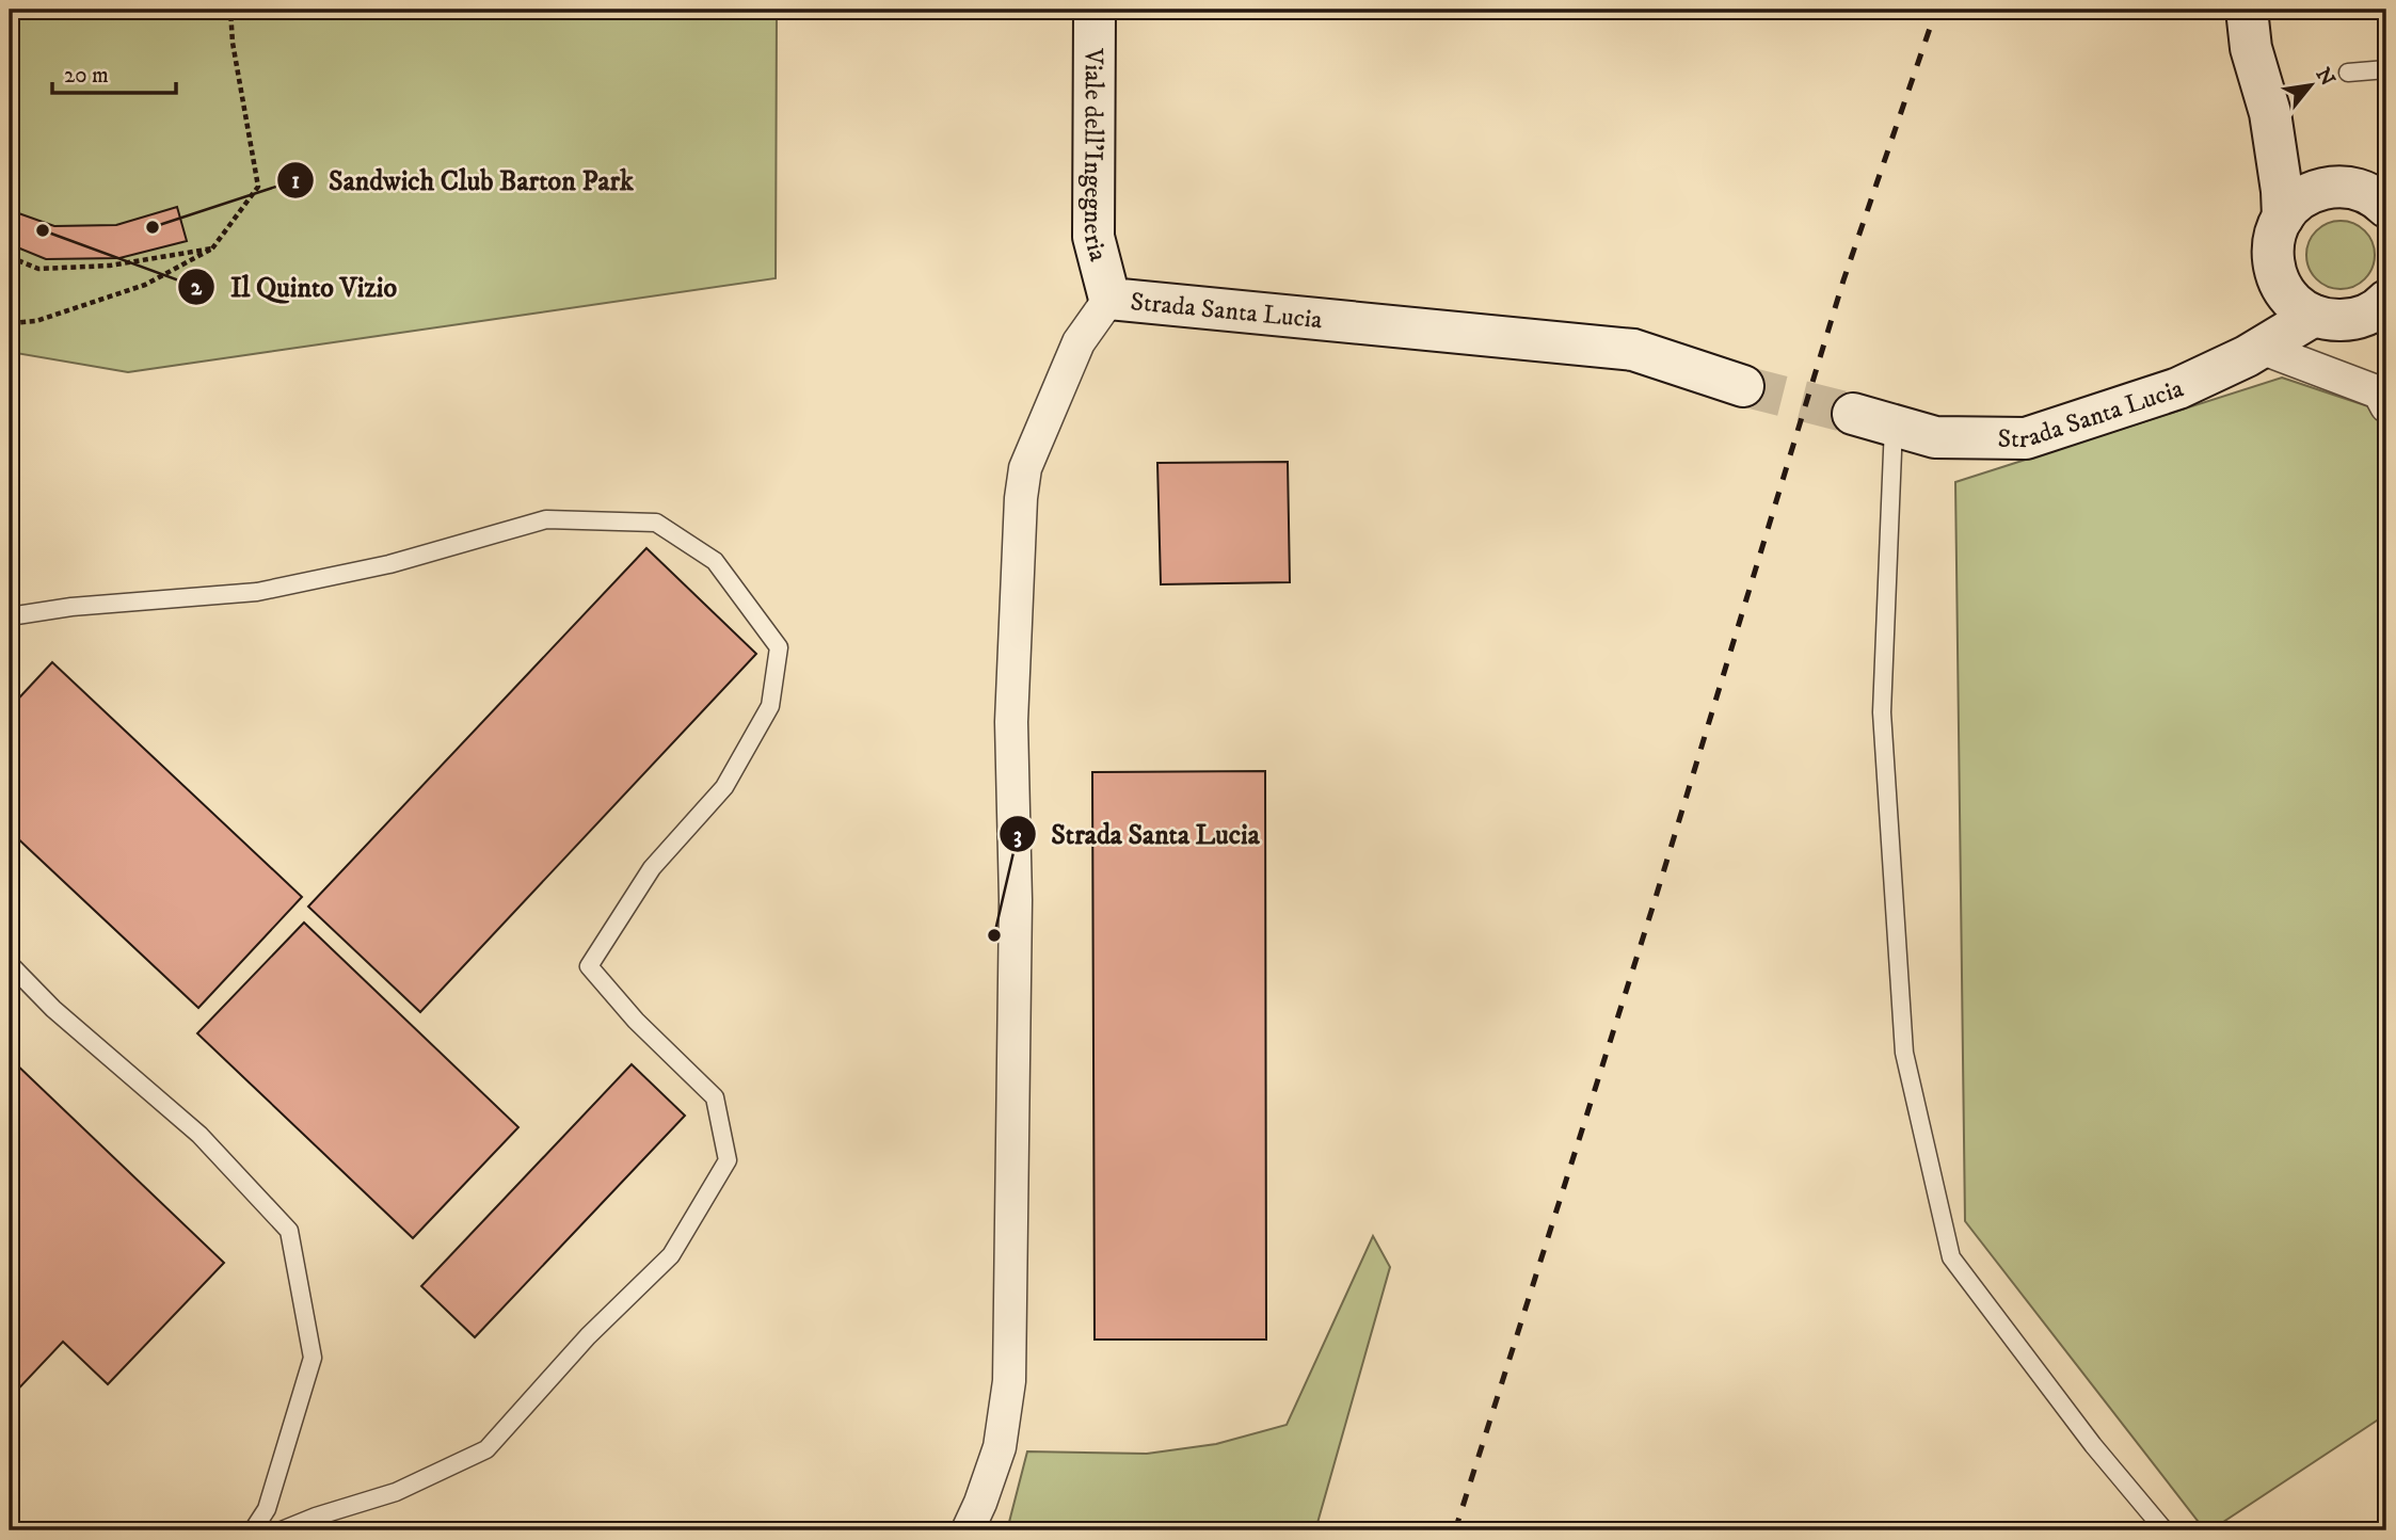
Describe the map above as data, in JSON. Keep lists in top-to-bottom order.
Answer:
{
  "streets": {
    "street": ["Viale dell'Ingegneria", "Strada Santa Lucia"]
  },
  "crossings": [
    ["Viale dell'Ingegneria", "Strada Santa Lucia"]
  ],
  "places": ["Sandwich Club Barton Park", "Il Quinto Vizio", "Strada Santa Lucia"],
  "scale_bar": "20 m",
  "north": "top right"
}
